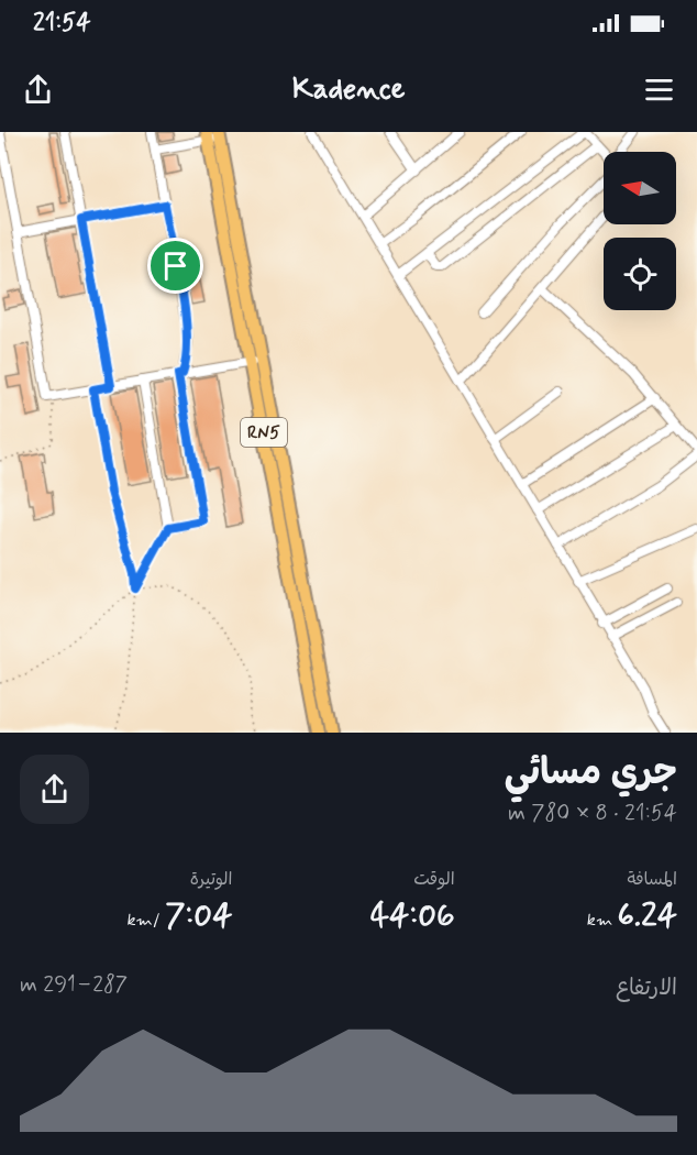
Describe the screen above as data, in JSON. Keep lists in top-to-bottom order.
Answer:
{
  "streets": {
    "main road": ["RN5"]
  },
  "north": "left",
  "page": {
    "status": "21:54",
    "header": "Kadence",
    "heading": ["جري مسائي", "21:54 · 8 × 780 m"],
    "stats": [
      ["المسافة", "6.24 km"],
      ["الوقت", "44:06"],
      ["الوتيرة", "7:04 /km"]
    ],
    "chart": ["الارتفاع", "287–291 m"]
  }
}
